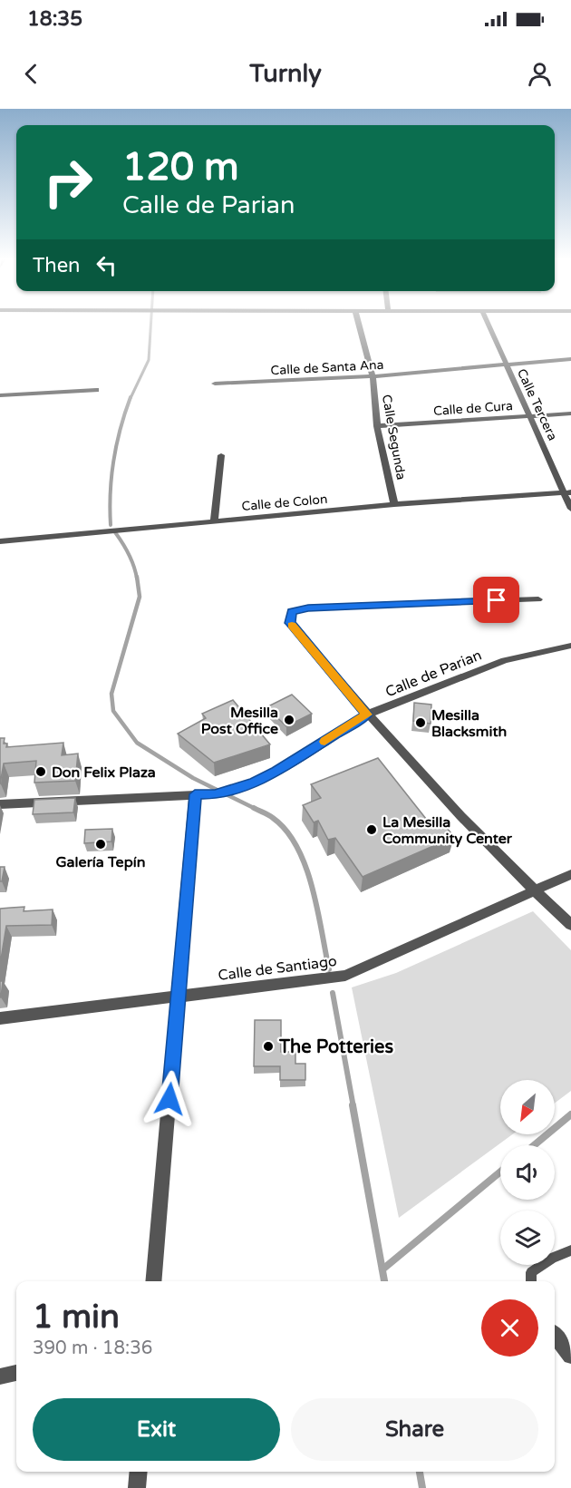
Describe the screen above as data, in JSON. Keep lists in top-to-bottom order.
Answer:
{
  "streets": {
    "street": [
      "Calle de Santa Ana",
      "Calle Tercera",
      "Calle de Cura",
      "Calle Segunda",
      "Calle de Colon",
      "Calle de Parian",
      "Calle de Santiago"
    ]
  },
  "crossings": [
    ["Calle de Santa Ana", "Calle Tercera"],
    ["Calle de Santa Ana", "Calle Segunda"],
    ["Calle Tercera", "Calle de Cura"],
    ["Calle Tercera", "Calle de Colon"],
    ["Calle de Cura", "Calle Segunda"],
    ["Calle Segunda", "Calle de Colon"]
  ],
  "places": [
    "Mesilla Post Office",
    "Mesilla Blacksmith",
    "Don Felix Plaza",
    "La Mesilla Community Center",
    "Galería Tepín",
    "The Potteries"
  ],
  "north": "bottom left",
  "page": {
    "status": "18:35",
    "header": "Turnly",
    "turn": ["120 m", "Calle de Parian"],
    "then": "Then",
    "heading": ["1 min", "390 m · 18:36"],
    "buttons": ["Exit", "Share"]
  }
}
